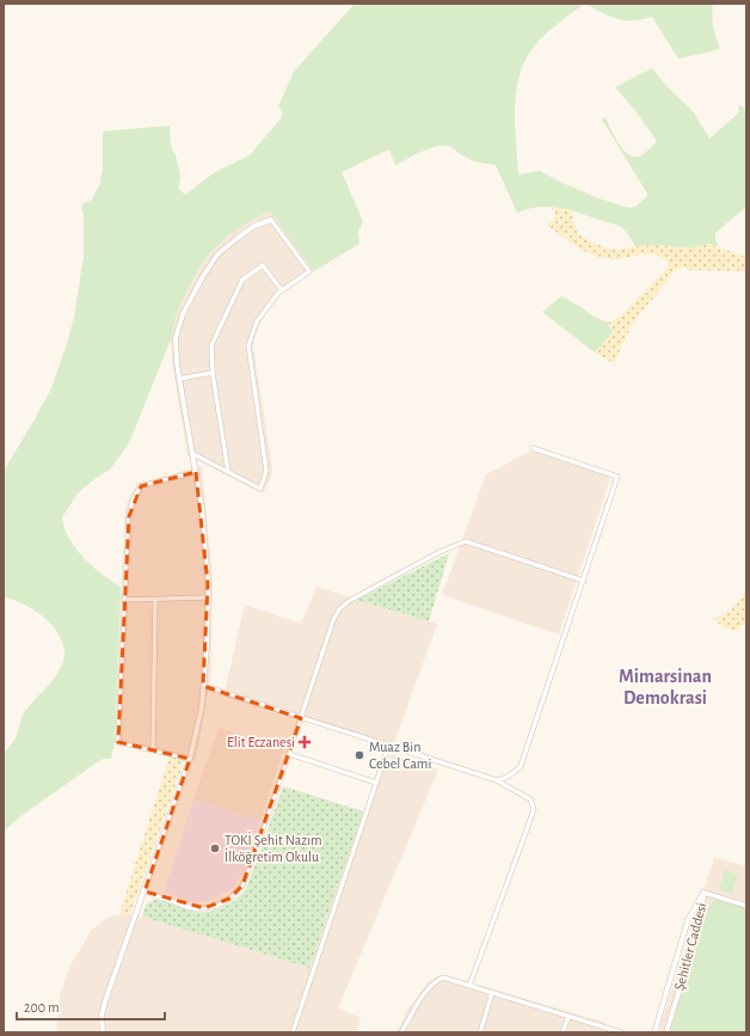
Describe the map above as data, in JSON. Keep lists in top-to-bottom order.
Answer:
{
  "streets": {
    "street": ["Şehitler Caddesi"]
  },
  "districts": ["Mimarsinan Demokrasi"],
  "places": {
    "health": ["Elit Eczanesi"],
    "other": ["Muaz Bin Cebel Cami", "TOKİ Şehit Nazım İlköğretim Okulu"]
  },
  "scale_bar": "200 m"
}
